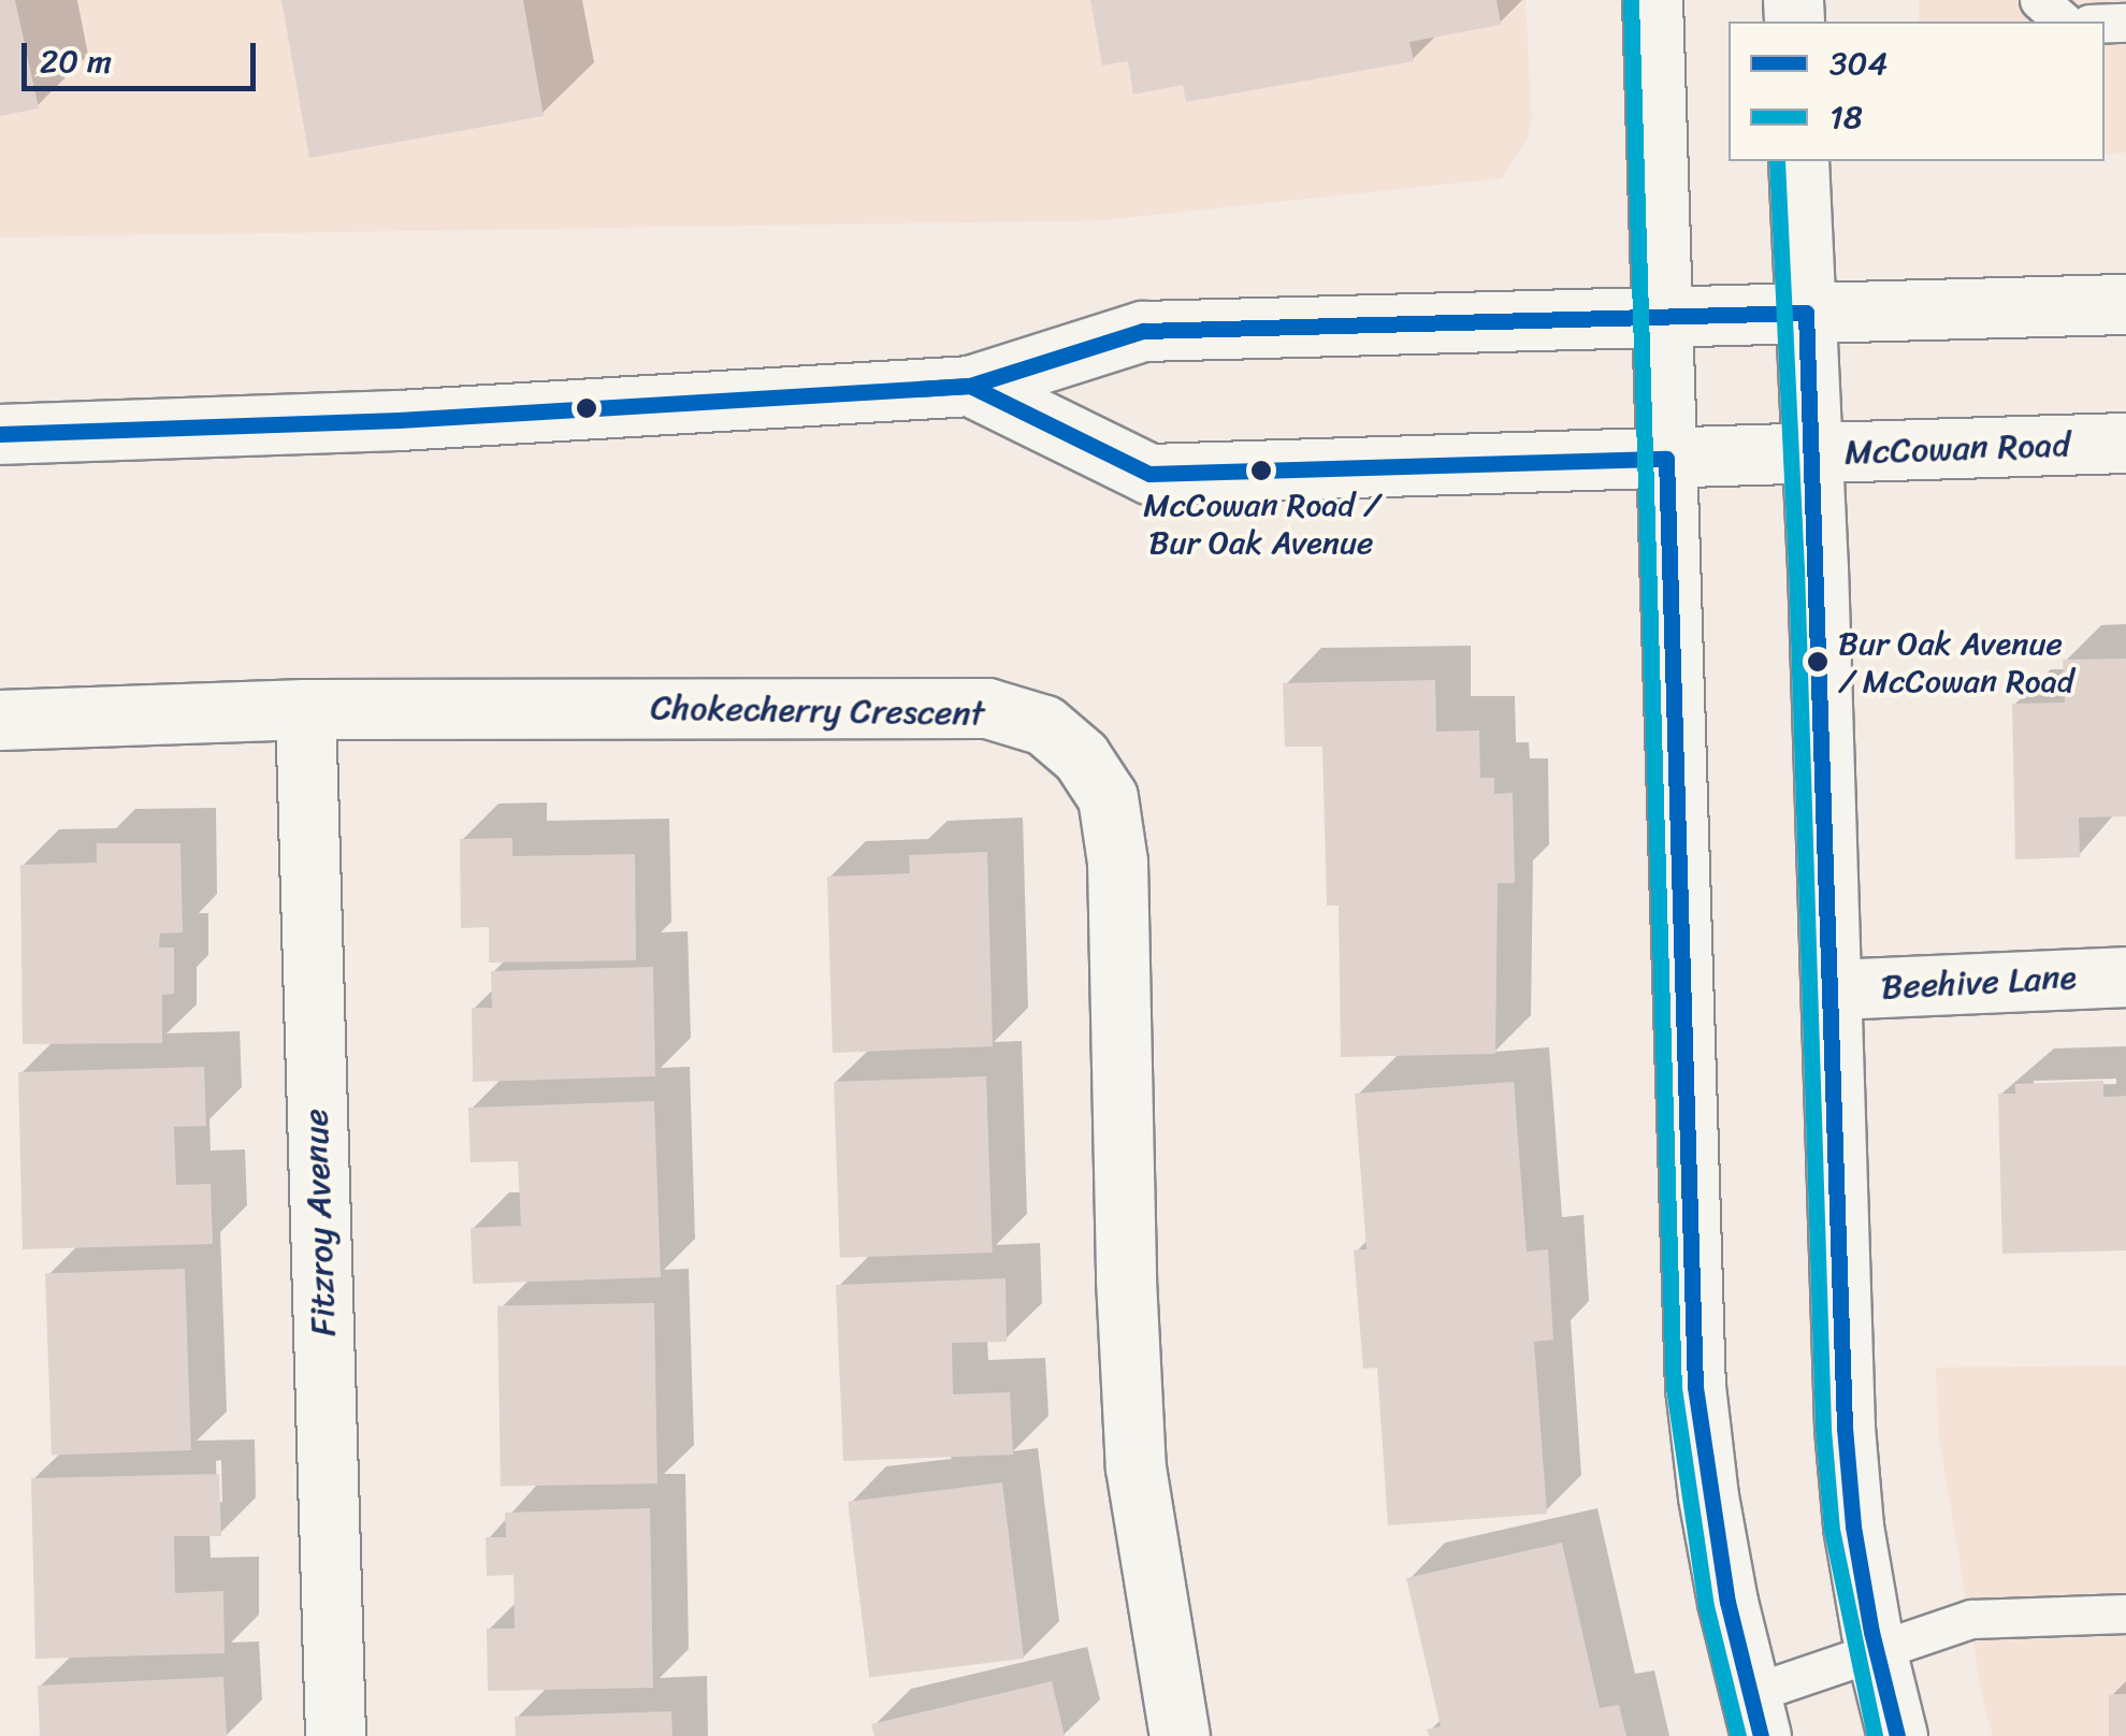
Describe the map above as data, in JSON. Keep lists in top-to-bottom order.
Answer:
{
  "streets": {
    "street": [
      "McCowan Road",
      "Chokecherry Crescent",
      "Beehive Lane",
      "Fitzroy Avenue"
    ]
  },
  "crossings": [
    ["Chokecherry Crescent", "Fitzroy Avenue"]
  ],
  "places": ["McCowan Road / Bur Oak Avenue", "Bur Oak Avenue / McCowan Road"],
  "lines": ["transit line 18", "transit line 304"],
  "legend": ["304", "18"],
  "scale_bar": "20 m"
}
